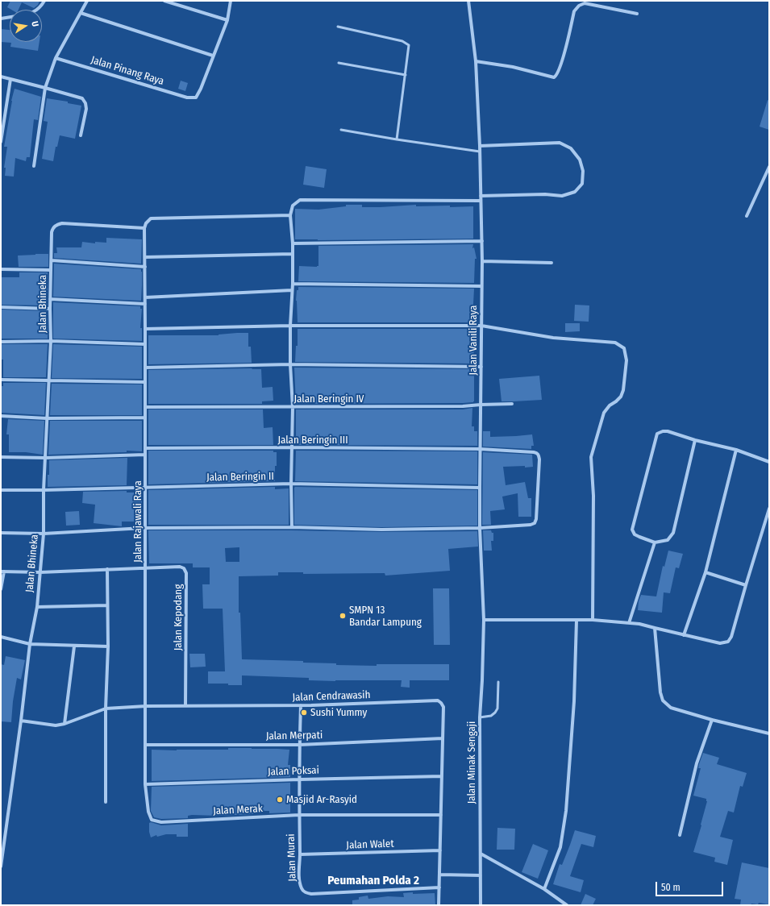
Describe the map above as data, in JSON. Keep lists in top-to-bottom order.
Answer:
{
  "streets": {
    "street": [
      "Jalan Pinang Raya",
      "Jalan Bhineka",
      "Jalan Vanili Raya",
      "Jalan Beringin IV",
      "Jalan Beringin III",
      "Jalan Beringin II",
      "Jalan Rajawali Raya",
      "Jalan Kepodang",
      "Jalan Cendrawasih",
      "Jalan Merpati",
      "Jalan Minak Sengaji",
      "Jalan Poksai",
      "Jalan Merak",
      "Jalan Walet",
      "Jalan Murai"
    ]
  },
  "crossings": [
    ["Jalan Bhineka", "Jalan Beringin II"],
    ["Jalan Bhineka", "Jalan Rajawali Raya"],
    ["Jalan Bhineka", "Jalan Kepodang"],
    ["Jalan Bhineka", "Jalan Cendrawasih"],
    ["Jalan Vanili Raya", "Jalan Beringin IV"],
    ["Jalan Vanili Raya", "Jalan Beringin III"],
    ["Jalan Vanili Raya", "Jalan Beringin II"],
    ["Jalan Vanili Raya", "Jalan Minak Sengaji"],
    ["Jalan Beringin IV", "Jalan Rajawali Raya"],
    ["Jalan Beringin III", "Jalan Rajawali Raya"],
    ["Jalan Beringin II", "Jalan Rajawali Raya"],
    ["Jalan Rajawali Raya", "Jalan Kepodang"],
    ["Jalan Rajawali Raya", "Jalan Cendrawasih"],
    ["Jalan Rajawali Raya", "Jalan Merpati"],
    ["Jalan Rajawali Raya", "Jalan Poksai"],
    ["Jalan Rajawali Raya", "Jalan Merak"],
    ["Jalan Kepodang", "Jalan Cendrawasih"],
    ["Jalan Cendrawasih", "Jalan Merpati"],
    ["Jalan Cendrawasih", "Jalan Poksai"],
    ["Jalan Cendrawasih", "Jalan Merak"],
    ["Jalan Cendrawasih", "Jalan Walet"],
    ["Jalan Cendrawasih", "Jalan Murai"],
    ["Jalan Merpati", "Jalan Murai"],
    ["Jalan Poksai", "Jalan Murai"],
    ["Jalan Merak", "Jalan Murai"],
    ["Jalan Walet", "Jalan Murai"]
  ],
  "districts": ["Peumahan Polda 2"],
  "places": ["SMPN 13 Bandar Lampung", "Sushi Yummy", "Masjid Ar-Rasyid"],
  "scale_bar": "50 m",
  "north": "right"
}
